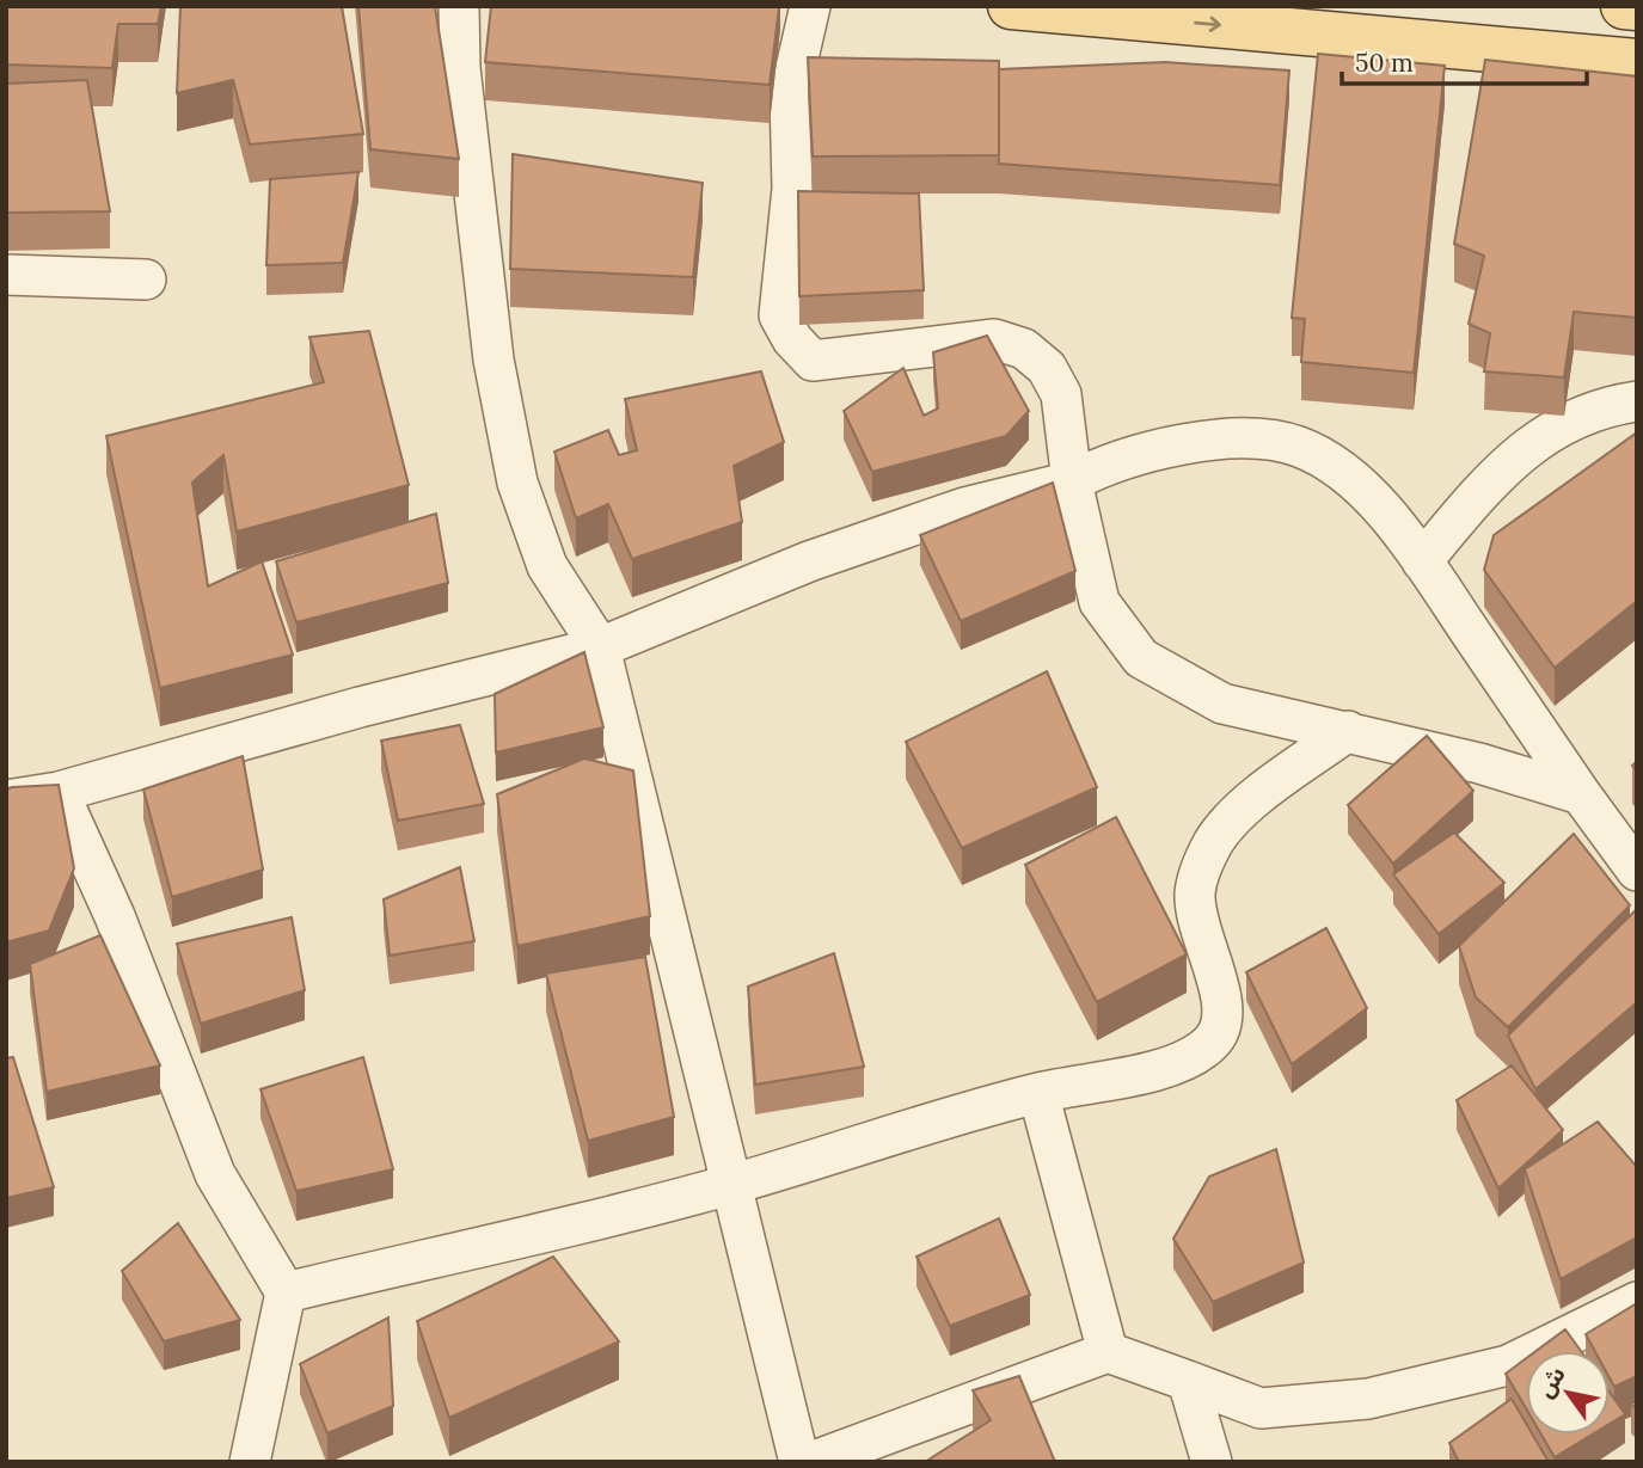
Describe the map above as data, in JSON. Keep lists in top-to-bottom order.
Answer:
{
  "scale_bar": "50 m",
  "north": "top left"
}
